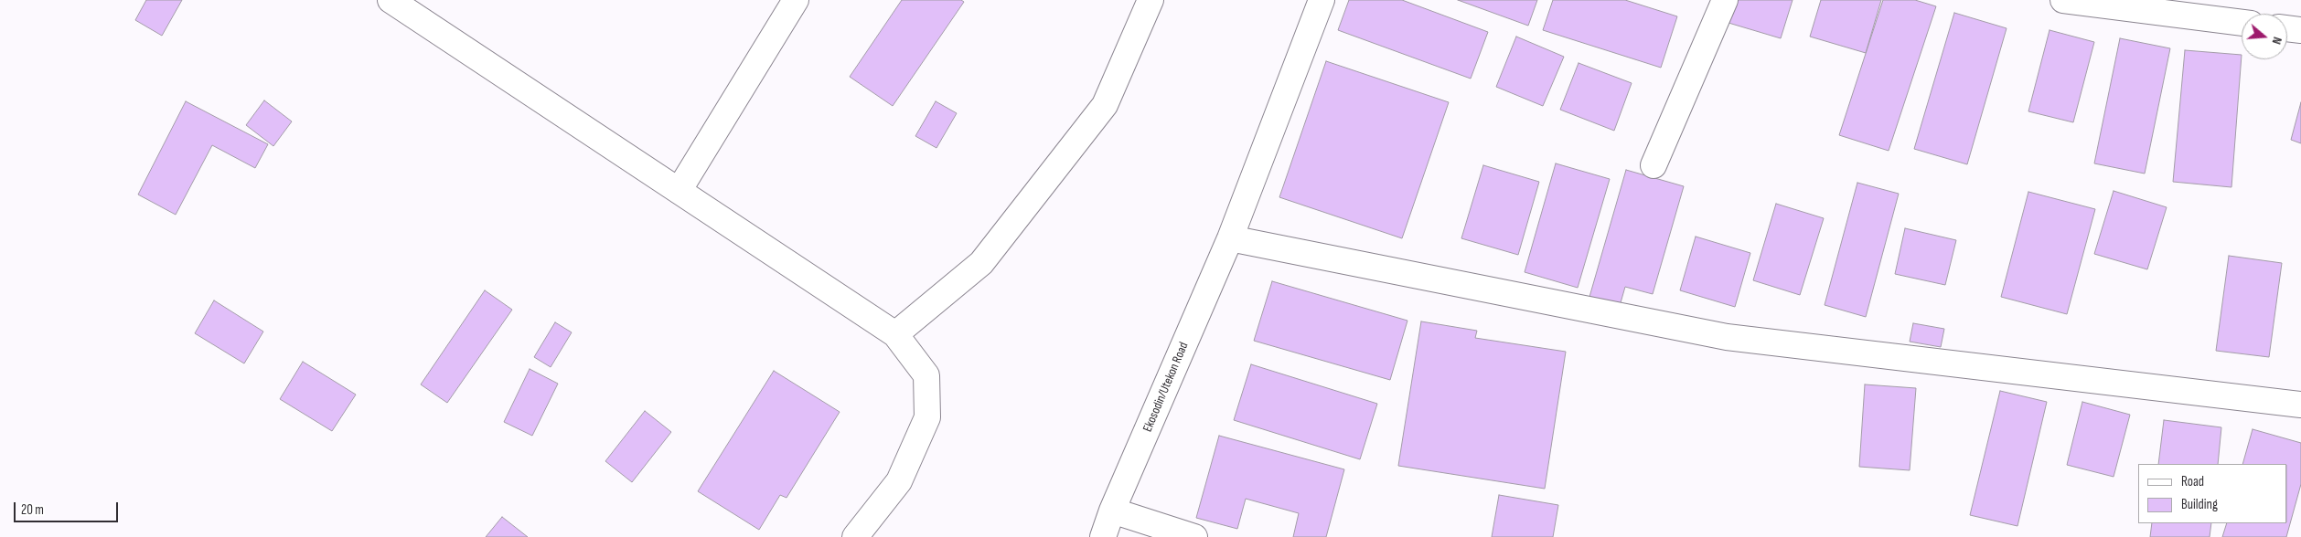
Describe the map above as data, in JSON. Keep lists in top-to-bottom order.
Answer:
{
  "streets": {
    "street": ["Ekosodin/Utekon Road"]
  },
  "legend": ["Road", "Building"],
  "scale_bar": "20 m",
  "north": "right"
}
